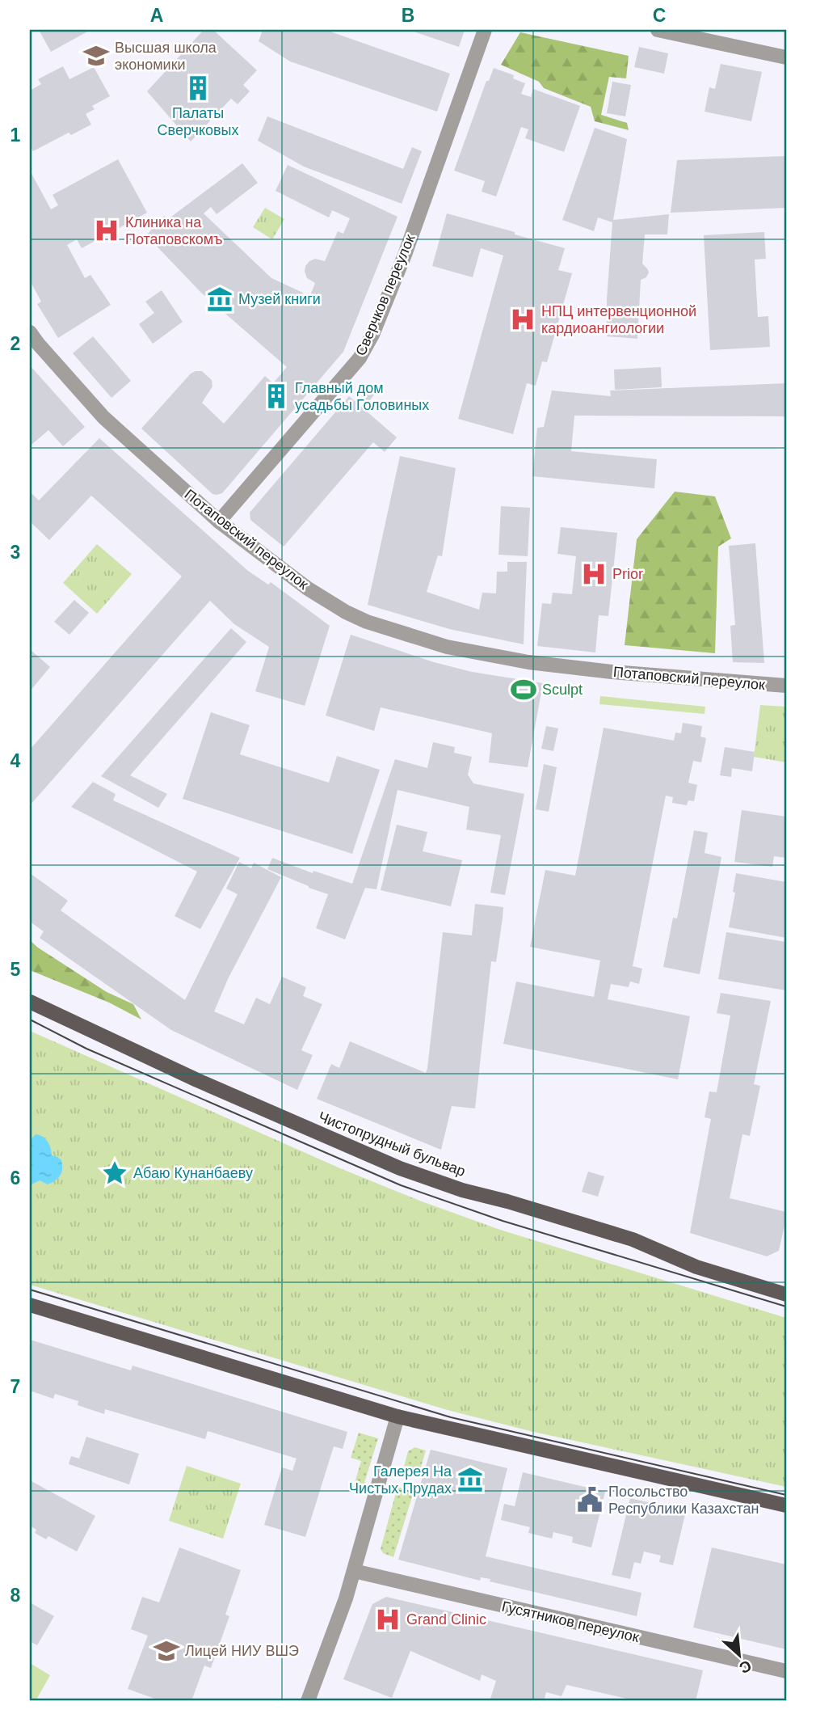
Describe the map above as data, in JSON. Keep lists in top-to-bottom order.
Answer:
{
  "streets": {
    "main road": ["Чистопрудный бульвар"],
    "street": ["Сверчков переулок", "Потаповский переулок", "Гусятников переулок"]
  },
  "crossings": [
    ["Сверчков переулок", "Потаповский переулок"]
  ],
  "places": {
    "school or university": ["Высшая школа экономики", "Лицей НИУ ВШЭ"],
    "building": ["Палаты Сверчковых", "Главный дом усадьбы Головиных"],
    "hospital": [
      "Клиника на Потаповскомъ",
      "НПЦ интервенционной кардиоангиологии",
      "Prior",
      "Grand Clinic"
    ],
    "museum": ["Музей книги", "Галерея На Чистых Прудах"],
    "sports": ["Sculpt"],
    "place": ["Абаю Кунанбаеву"],
    "public building": ["Посольство Республики Казахстан"]
  },
  "north": "bottom right",
  "grid": {
    "columns": ["A", "B", "C"],
    "rows": [
      "1",
      "2",
      "3",
      "4",
      "5",
      "6",
      "7",
      "8"
    ]
  }
}
